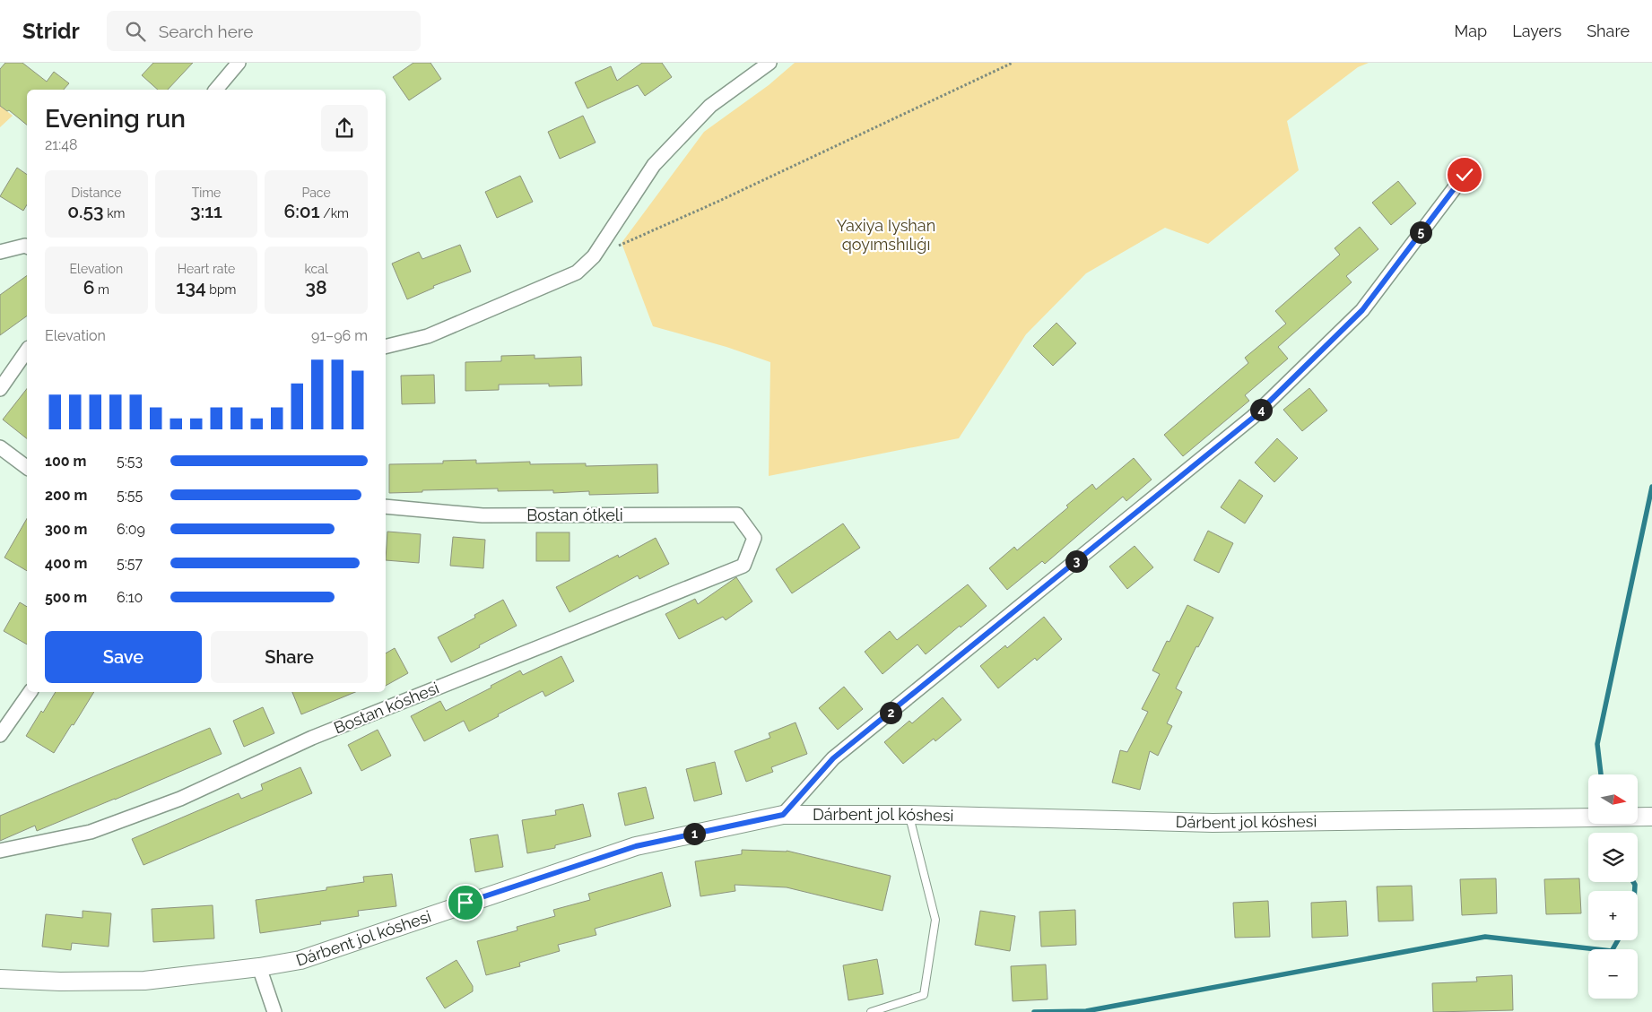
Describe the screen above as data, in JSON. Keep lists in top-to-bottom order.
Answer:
{
  "streets": {
    "main road": ["Dárbent jol kóshesi"],
    "street": ["Bostan ótkeli", "Bostan kóshesi"]
  },
  "crossings": [
    ["Bostan ótkeli", "Bostan kóshesi"]
  ],
  "parks": ["Yaxiya Iyshan qoyımshılıǵı"],
  "north": "right",
  "page": {
    "header": "Stridr",
    "search": "Search here",
    "nav": ["Map", "Layers", "Share"],
    "heading": ["Evening run", "21:48"],
    "stats": [
      ["Distance", "0.53 km"],
      ["Time", "3:11"],
      ["Pace", "6:01 /km"],
      ["Elevation", "6 m"],
      ["Heart rate", "134 bpm"],
      ["kcal", "38"]
    ],
    "pins": [
      "5",
      "4",
      "3",
      "2",
      "1"
    ],
    "chart": ["Elevation", "91–96 m"],
    "list": [
      {
        "name": "100 m",
        "note": "5:53"
      },
      {
        "name": "200 m",
        "note": "5:55"
      },
      {
        "name": "300 m",
        "note": "6:09"
      },
      {
        "name": "400 m",
        "note": "5:57"
      },
      {
        "name": "500 m",
        "note": "6:10"
      }
    ],
    "buttons": ["Save", "Share"],
    "map_buttons": ["+", "−"]
  }
}
